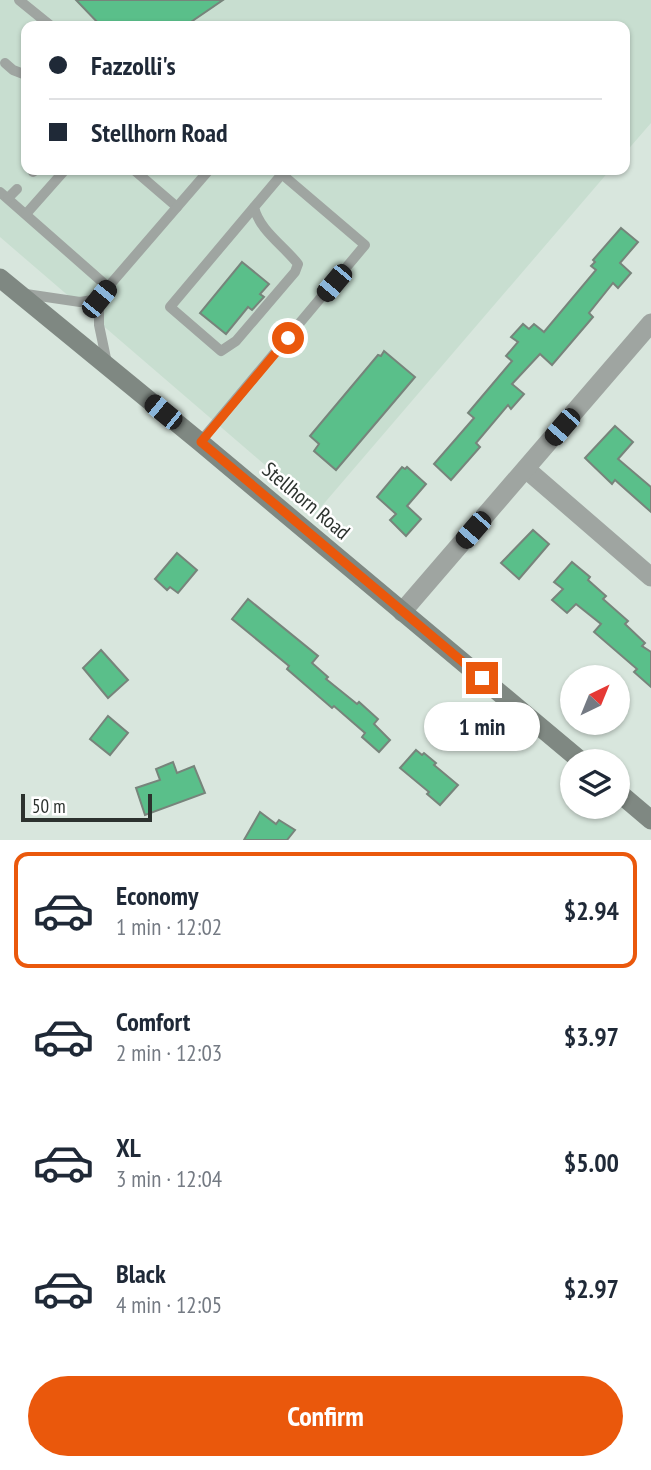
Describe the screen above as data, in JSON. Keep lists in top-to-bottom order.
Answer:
{
  "streets": {
    "main road": ["Stellhorn Road"]
  },
  "scale_bar": "50 m",
  "north": "top right",
  "page": {
    "banner": ["Fazzolli's", "Stellhorn Road"],
    "bubble": "1 min",
    "scale": "50 m",
    "list": [
      {
        "name": "Economy",
        "note": "1 min · 12:02",
        "value": "$2.94"
      },
      {
        "name": "Comfort",
        "note": "2 min · 12:03",
        "value": "$3.97"
      },
      {
        "name": "XL",
        "note": "3 min · 12:04",
        "value": "$5.00"
      },
      {
        "name": "Black",
        "note": "4 min · 12:05",
        "value": "$2.97"
      }
    ],
    "buttons": "Confirm"
  }
}
